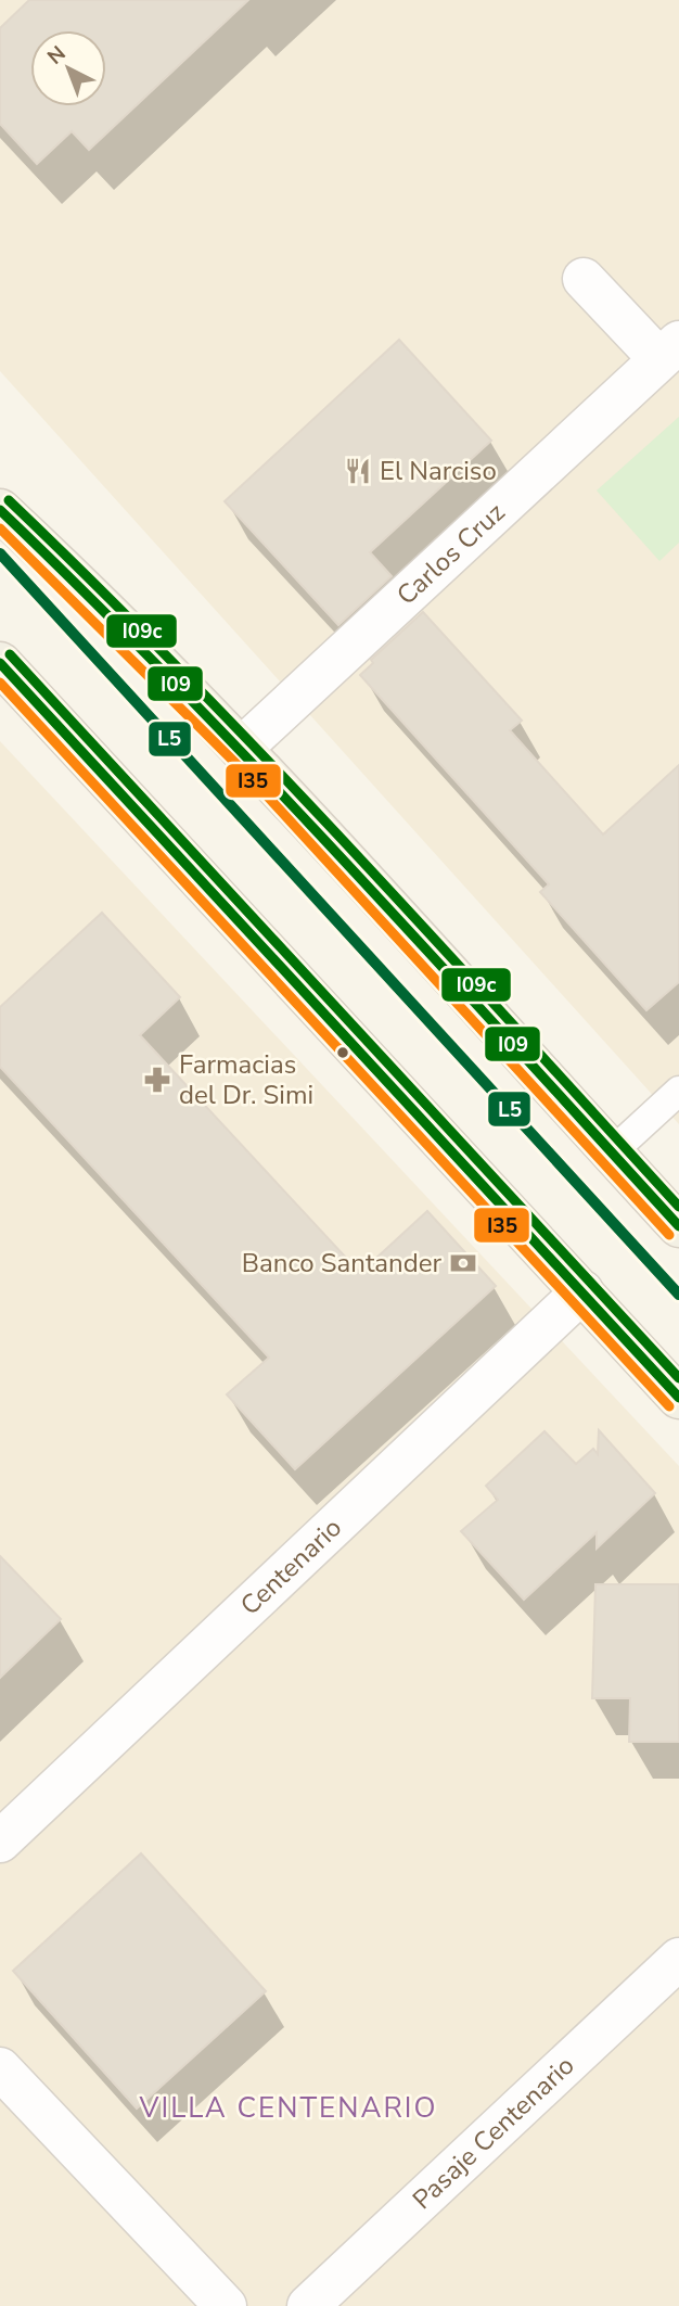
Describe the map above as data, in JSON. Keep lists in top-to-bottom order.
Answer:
{
  "streets": {
    "street": ["Carlos Cruz", "Centenario", "Pasaje Centenario"]
  },
  "districts": ["VILLA CENTENARIO"],
  "places": {
    "restaurant": ["El Narciso"],
    "pharmacy": ["Farmacias del Dr. Simi"],
    "bank": ["Banco Santander"]
  },
  "lines": [
    "transit line I09c",
    "transit line I09",
    "transit line I35",
    "transit line L5"
  ],
  "north": "top left"
}
